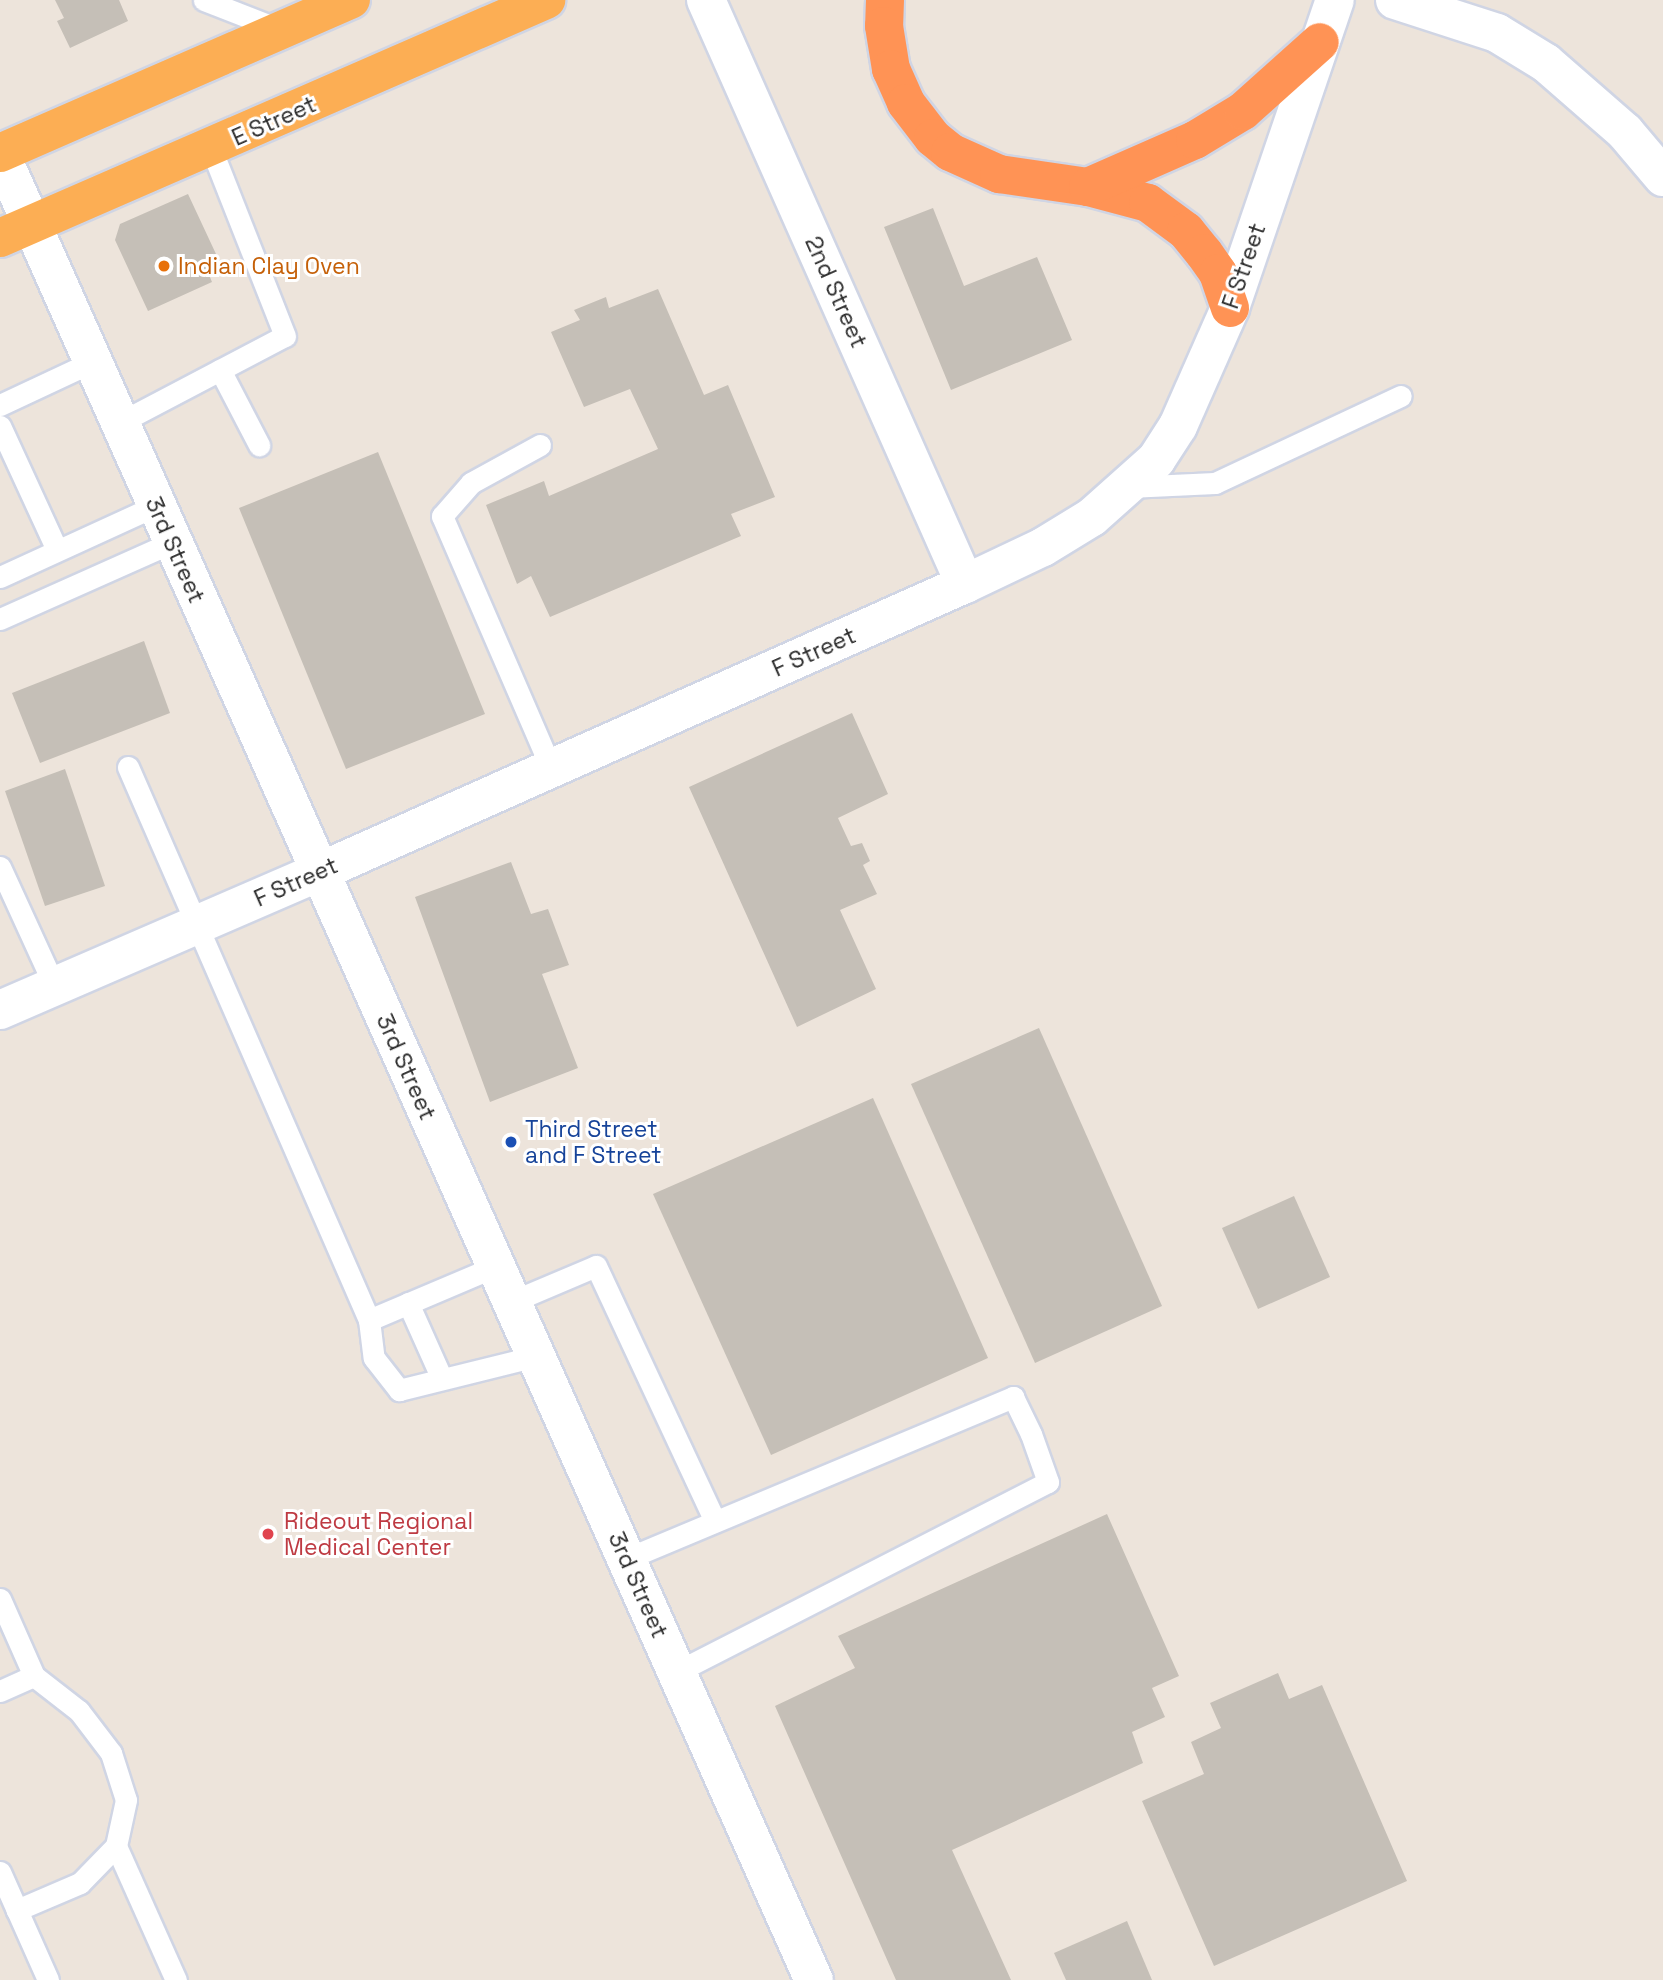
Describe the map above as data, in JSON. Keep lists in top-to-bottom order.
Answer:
{
  "streets": {
    "highway": ["E Street"],
    "main road": ["F Street", "2nd Street", "3rd Street"]
  },
  "crossings": [
    ["E Street", "3rd Street"],
    ["F Street", "2nd Street"],
    ["F Street", "3rd Street"]
  ],
  "places": ["Indian Clay Oven", "Third Street and F Street", "Rideout Regional Medical Center"]
}
